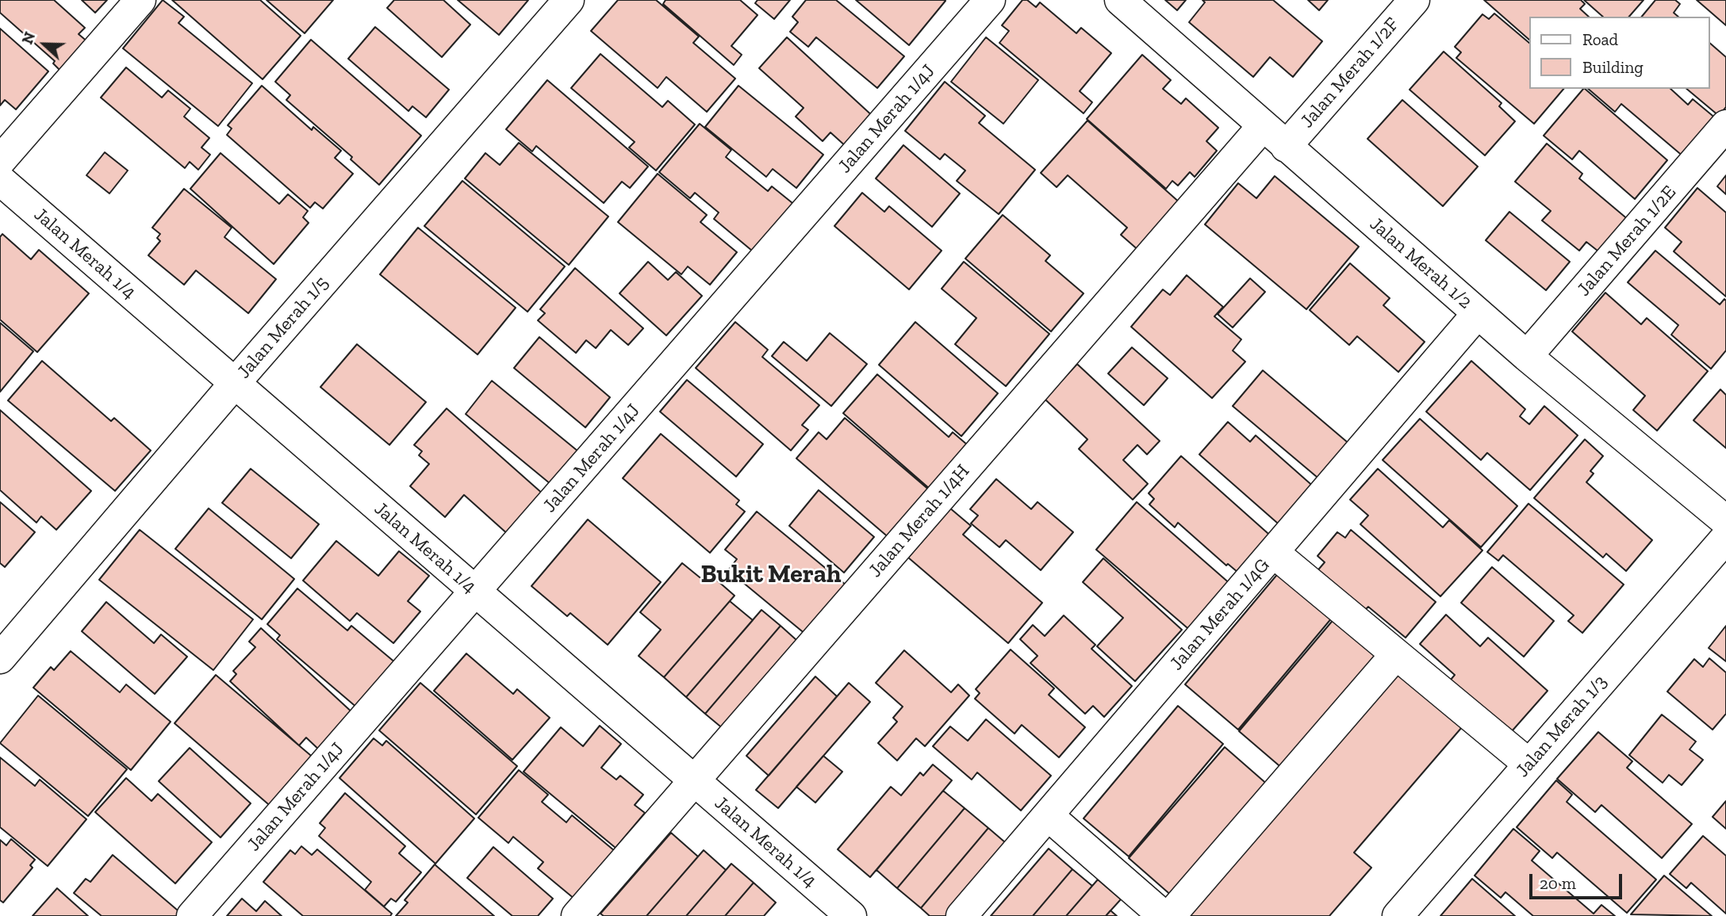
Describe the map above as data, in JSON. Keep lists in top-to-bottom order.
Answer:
{
  "streets": {
    "street": [
      "Jalan Merah 1/2F",
      "Jalan Merah 1/4J",
      "Jalan Merah 1/2E",
      "Jalan Merah 1/4",
      "Jalan Merah 1/2",
      "Jalan Merah 1/5",
      "Jalan Merah 1/4H",
      "Jalan Merah 1/4G",
      "Jalan Merah 1/3"
    ]
  },
  "crossings": [
    ["Jalan Merah 1/2F", "Jalan Merah 1/2"],
    ["Jalan Merah 1/4J", "Jalan Merah 1/4"],
    ["Jalan Merah 1/2E", "Jalan Merah 1/2"],
    ["Jalan Merah 1/4", "Jalan Merah 1/5"],
    ["Jalan Merah 1/4", "Jalan Merah 1/4H"],
    ["Jalan Merah 1/2", "Jalan Merah 1/4H"],
    ["Jalan Merah 1/2", "Jalan Merah 1/4G"]
  ],
  "districts": ["Bukit Merah"],
  "legend": ["Road", "Building"],
  "scale_bar": "20 m",
  "north": "left"
}
